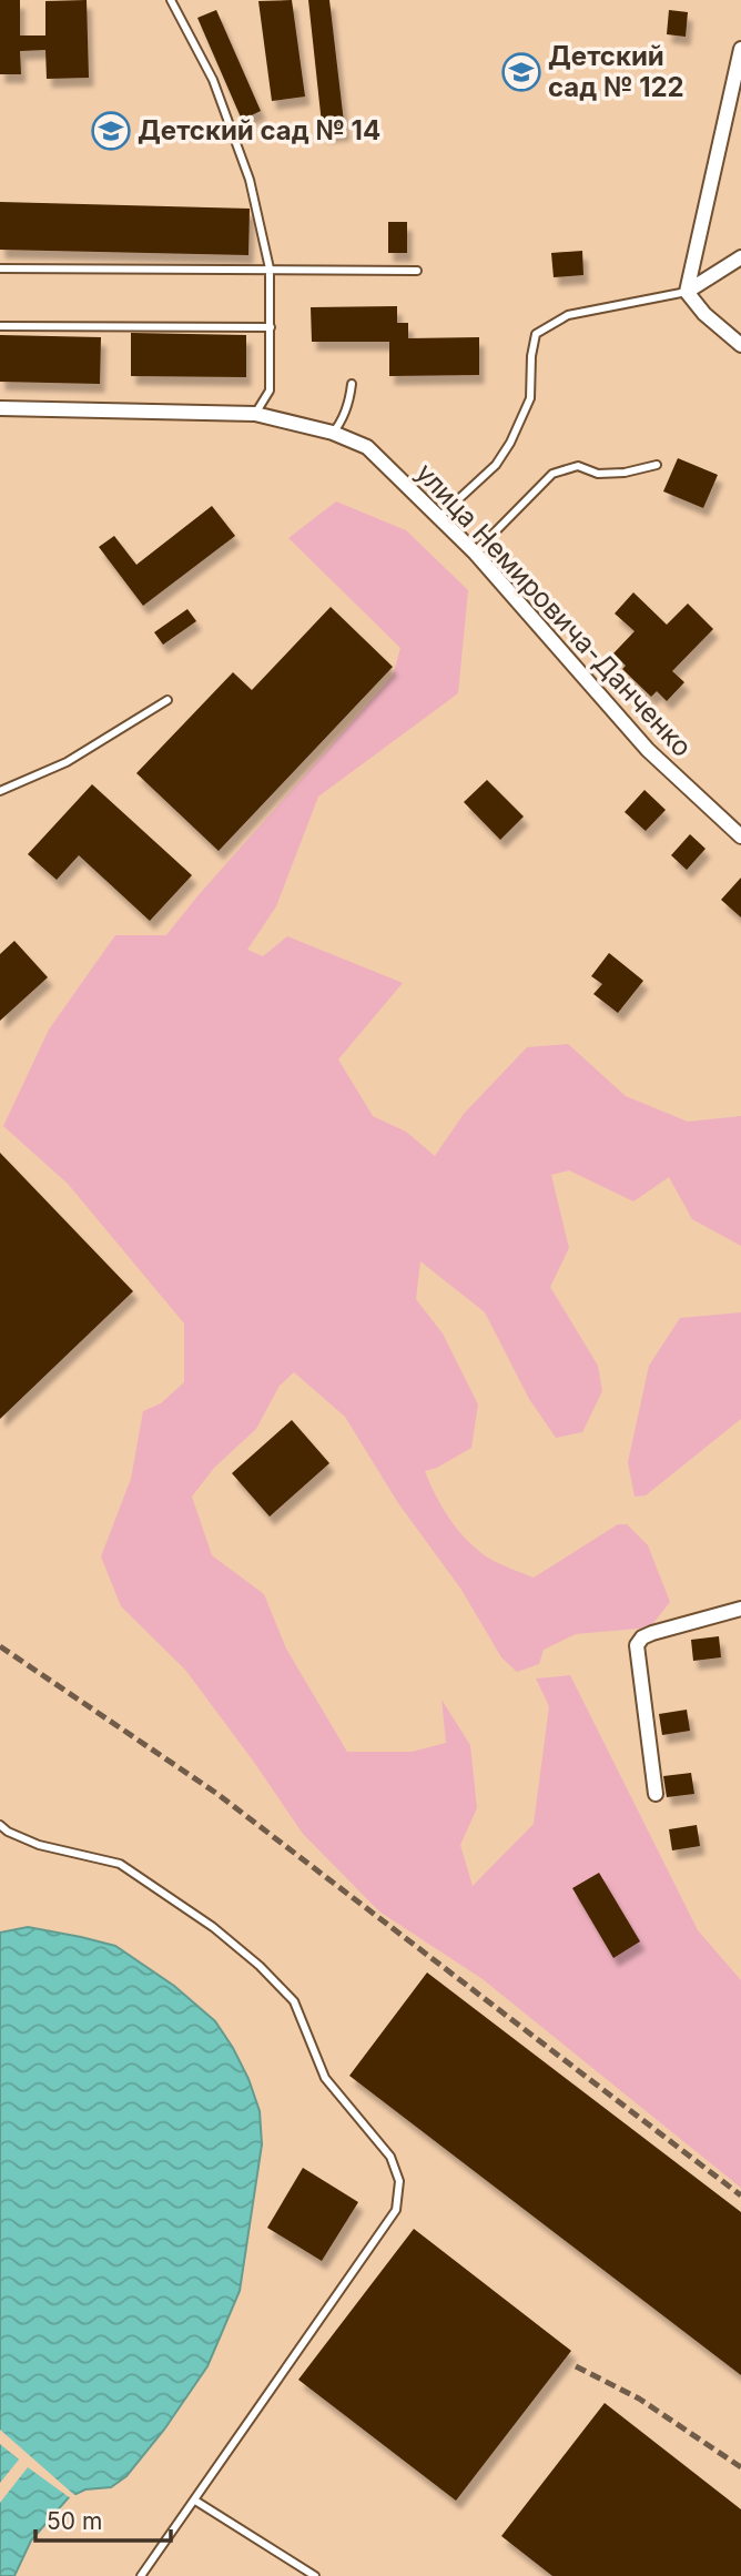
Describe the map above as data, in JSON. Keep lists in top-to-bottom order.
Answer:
{
  "streets": {
    "street": ["улица Немировича-Данченко"]
  },
  "places": {
    "school or university": ["Детский сад № 122", "Детский сад № 14"]
  },
  "scale_bar": "50 m"
}
